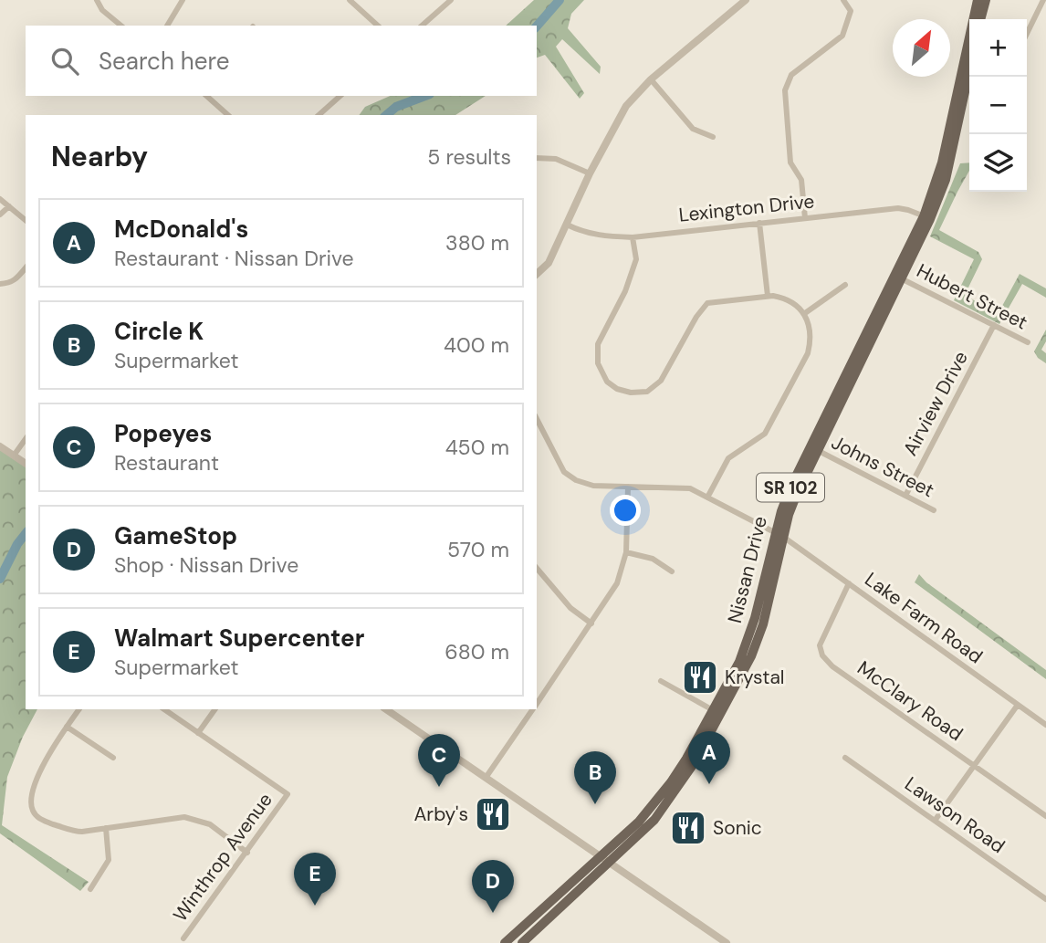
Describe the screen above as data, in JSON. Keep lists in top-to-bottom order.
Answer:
{
  "streets": {
    "main road": ["SR 102", "Nissan Drive"],
    "street": [
      "Lexington Drive",
      "Hubert Street",
      "Airview Drive",
      "Johns Street",
      "Lake Farm Road",
      "McClary Road",
      "Lawson Road",
      "Winthrop Avenue"
    ]
  },
  "crossings": [
    ["Lexington Drive", "Nissan Drive"],
    ["Hubert Street", "Airview Drive"],
    ["Hubert Street", "Nissan Drive"],
    ["Airview Drive", "Johns Street"],
    ["Johns Street", "Nissan Drive"],
    ["Nissan Drive", "Lake Farm Road"],
    ["Lake Farm Road", "McClary Road"]
  ],
  "places": {
    "restaurant": ["Krystal", "Arby's", "Sonic"]
  },
  "north": "top right",
  "page": {
    "map_buttons": ["+", "−"],
    "search": "Search here",
    "heading": ["Nearby", "5 results"],
    "list": [
      {
        "mark": "A",
        "name": "McDonald's",
        "note": "Restaurant · Nissan Drive",
        "value": "380 m"
      },
      {
        "mark": "B",
        "name": "Circle K",
        "note": "Supermarket",
        "value": "400 m"
      },
      {
        "mark": "C",
        "name": "Popeyes",
        "note": "Restaurant",
        "value": "450 m"
      },
      {
        "mark": "D",
        "name": "GameStop",
        "note": "Shop · Nissan Drive",
        "value": "570 m"
      },
      {
        "mark": "E",
        "name": "Walmart Supercenter",
        "note": "Supermarket",
        "value": "680 m"
      }
    ],
    "pins": [
      "A",
      "C",
      "B",
      "E",
      "D"
    ]
  }
}
